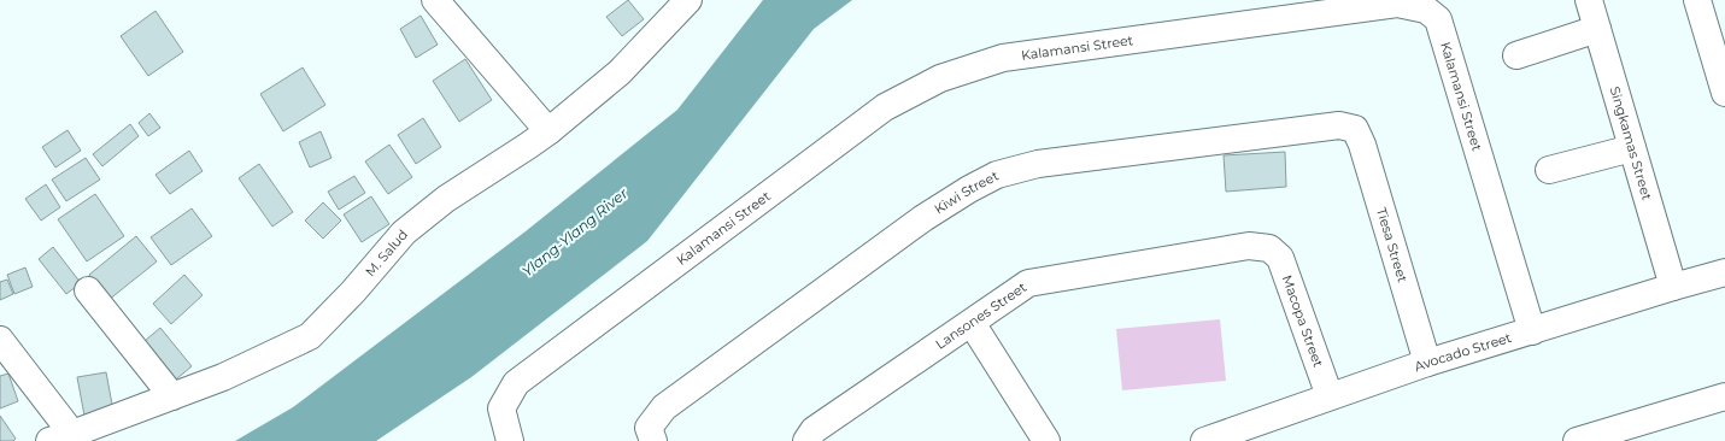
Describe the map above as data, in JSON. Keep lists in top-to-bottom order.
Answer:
{
  "streets": {
    "street": [
      "Kalamansi Street",
      "Singkamas Street",
      "Kiwi Street",
      "Tiesa Street",
      "M. Salud",
      "Lansones Street",
      "Macopa Street",
      "Avocado Street"
    ]
  },
  "crossings": [
    ["Kalamansi Street", "Avocado Street"],
    ["Singkamas Street", "Avocado Street"],
    ["Kiwi Street", "Tiesa Street"],
    ["Tiesa Street", "Avocado Street"],
    ["Lansones Street", "Macopa Street"],
    ["Macopa Street", "Avocado Street"]
  ],
  "water": ["Ylang-Ylang River"]
}
